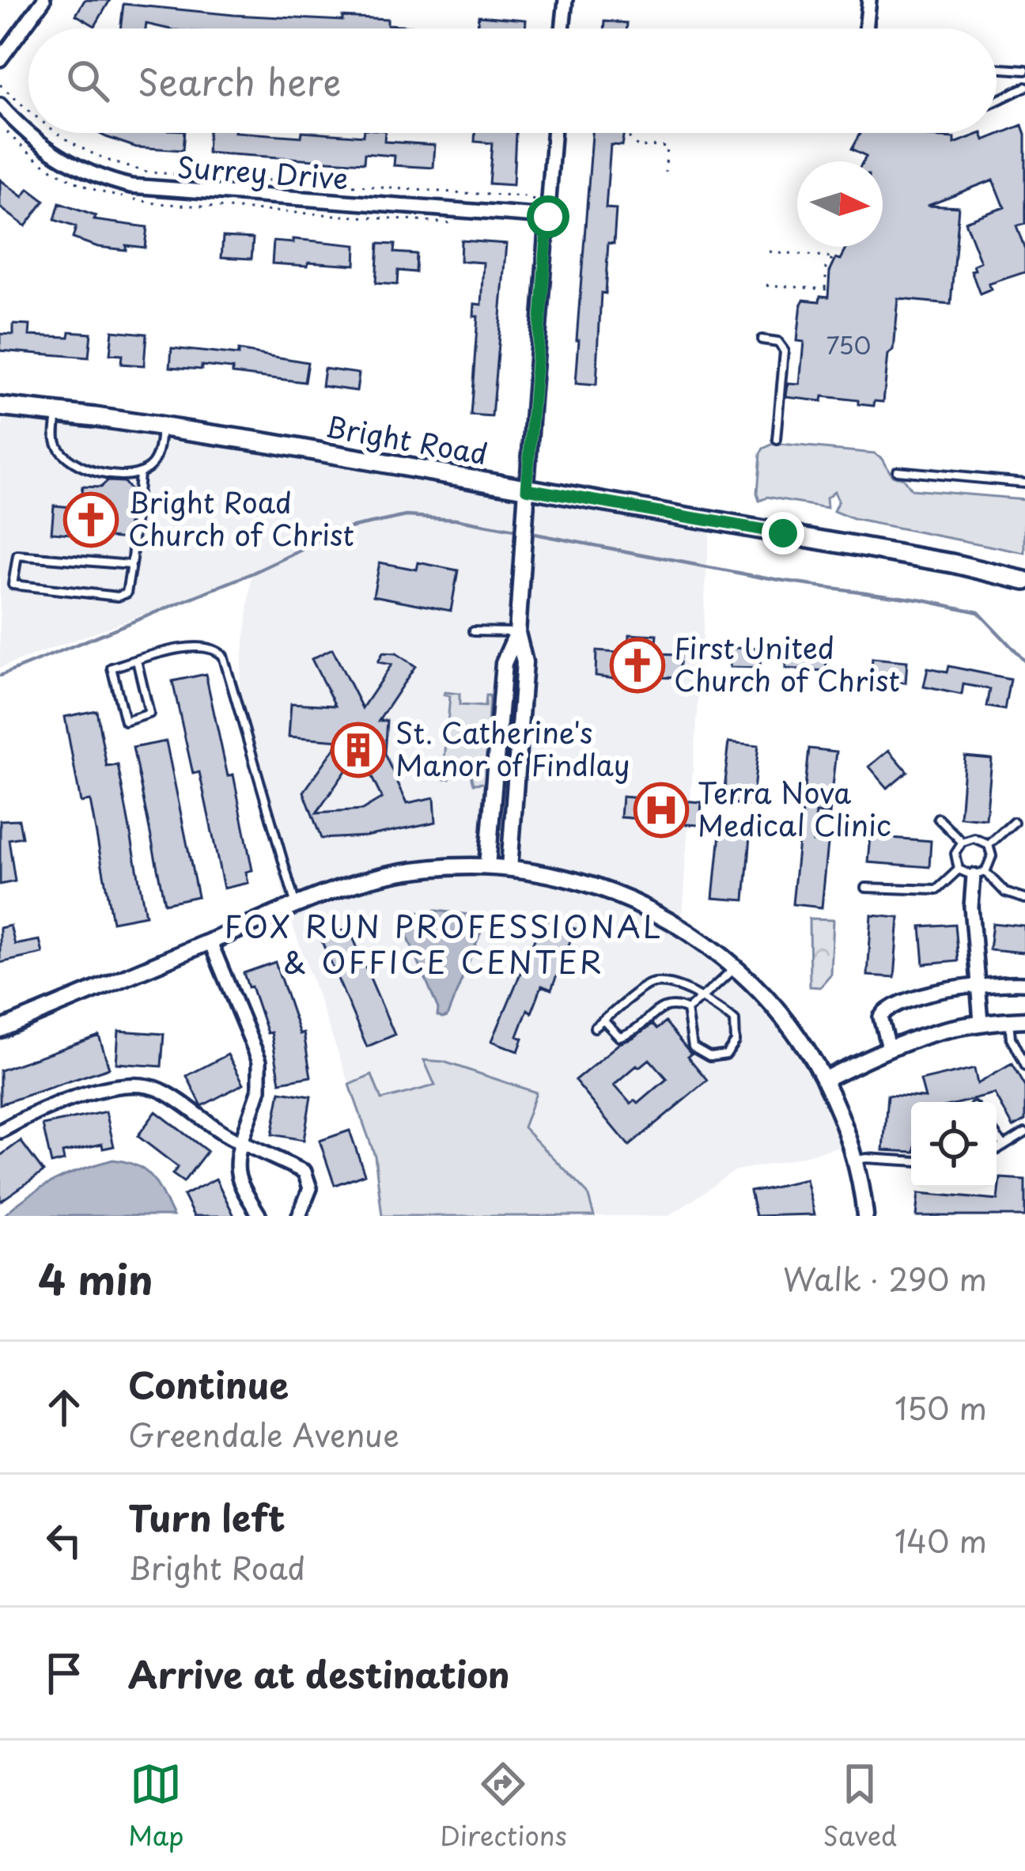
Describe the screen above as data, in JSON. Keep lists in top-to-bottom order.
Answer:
{
  "streets": {
    "main road": ["Bright Road"],
    "street": ["Surrey Drive"]
  },
  "districts": ["FOX RUN PROFESSIONAL & OFFICE CENTER"],
  "places": {
    "church": ["Bright Road Church of Christ", "First United Church of Christ"],
    "building": ["St. Catherine's Manor of Findlay"],
    "hospital": ["Terra Nova Medical Clinic"]
  },
  "house_numbers": ["750"],
  "north": "right",
  "page": {
    "search": "Search here",
    "heading": ["4 min", "Walk · 290 m"],
    "list": [
      ["Continue", "Greendale Avenue", "150 m"],
      ["Turn left", "Bright Road", "140 m"],
      "Arrive at destination"
    ],
    "nav": ["Map", "Directions", "Saved"]
  }
}
